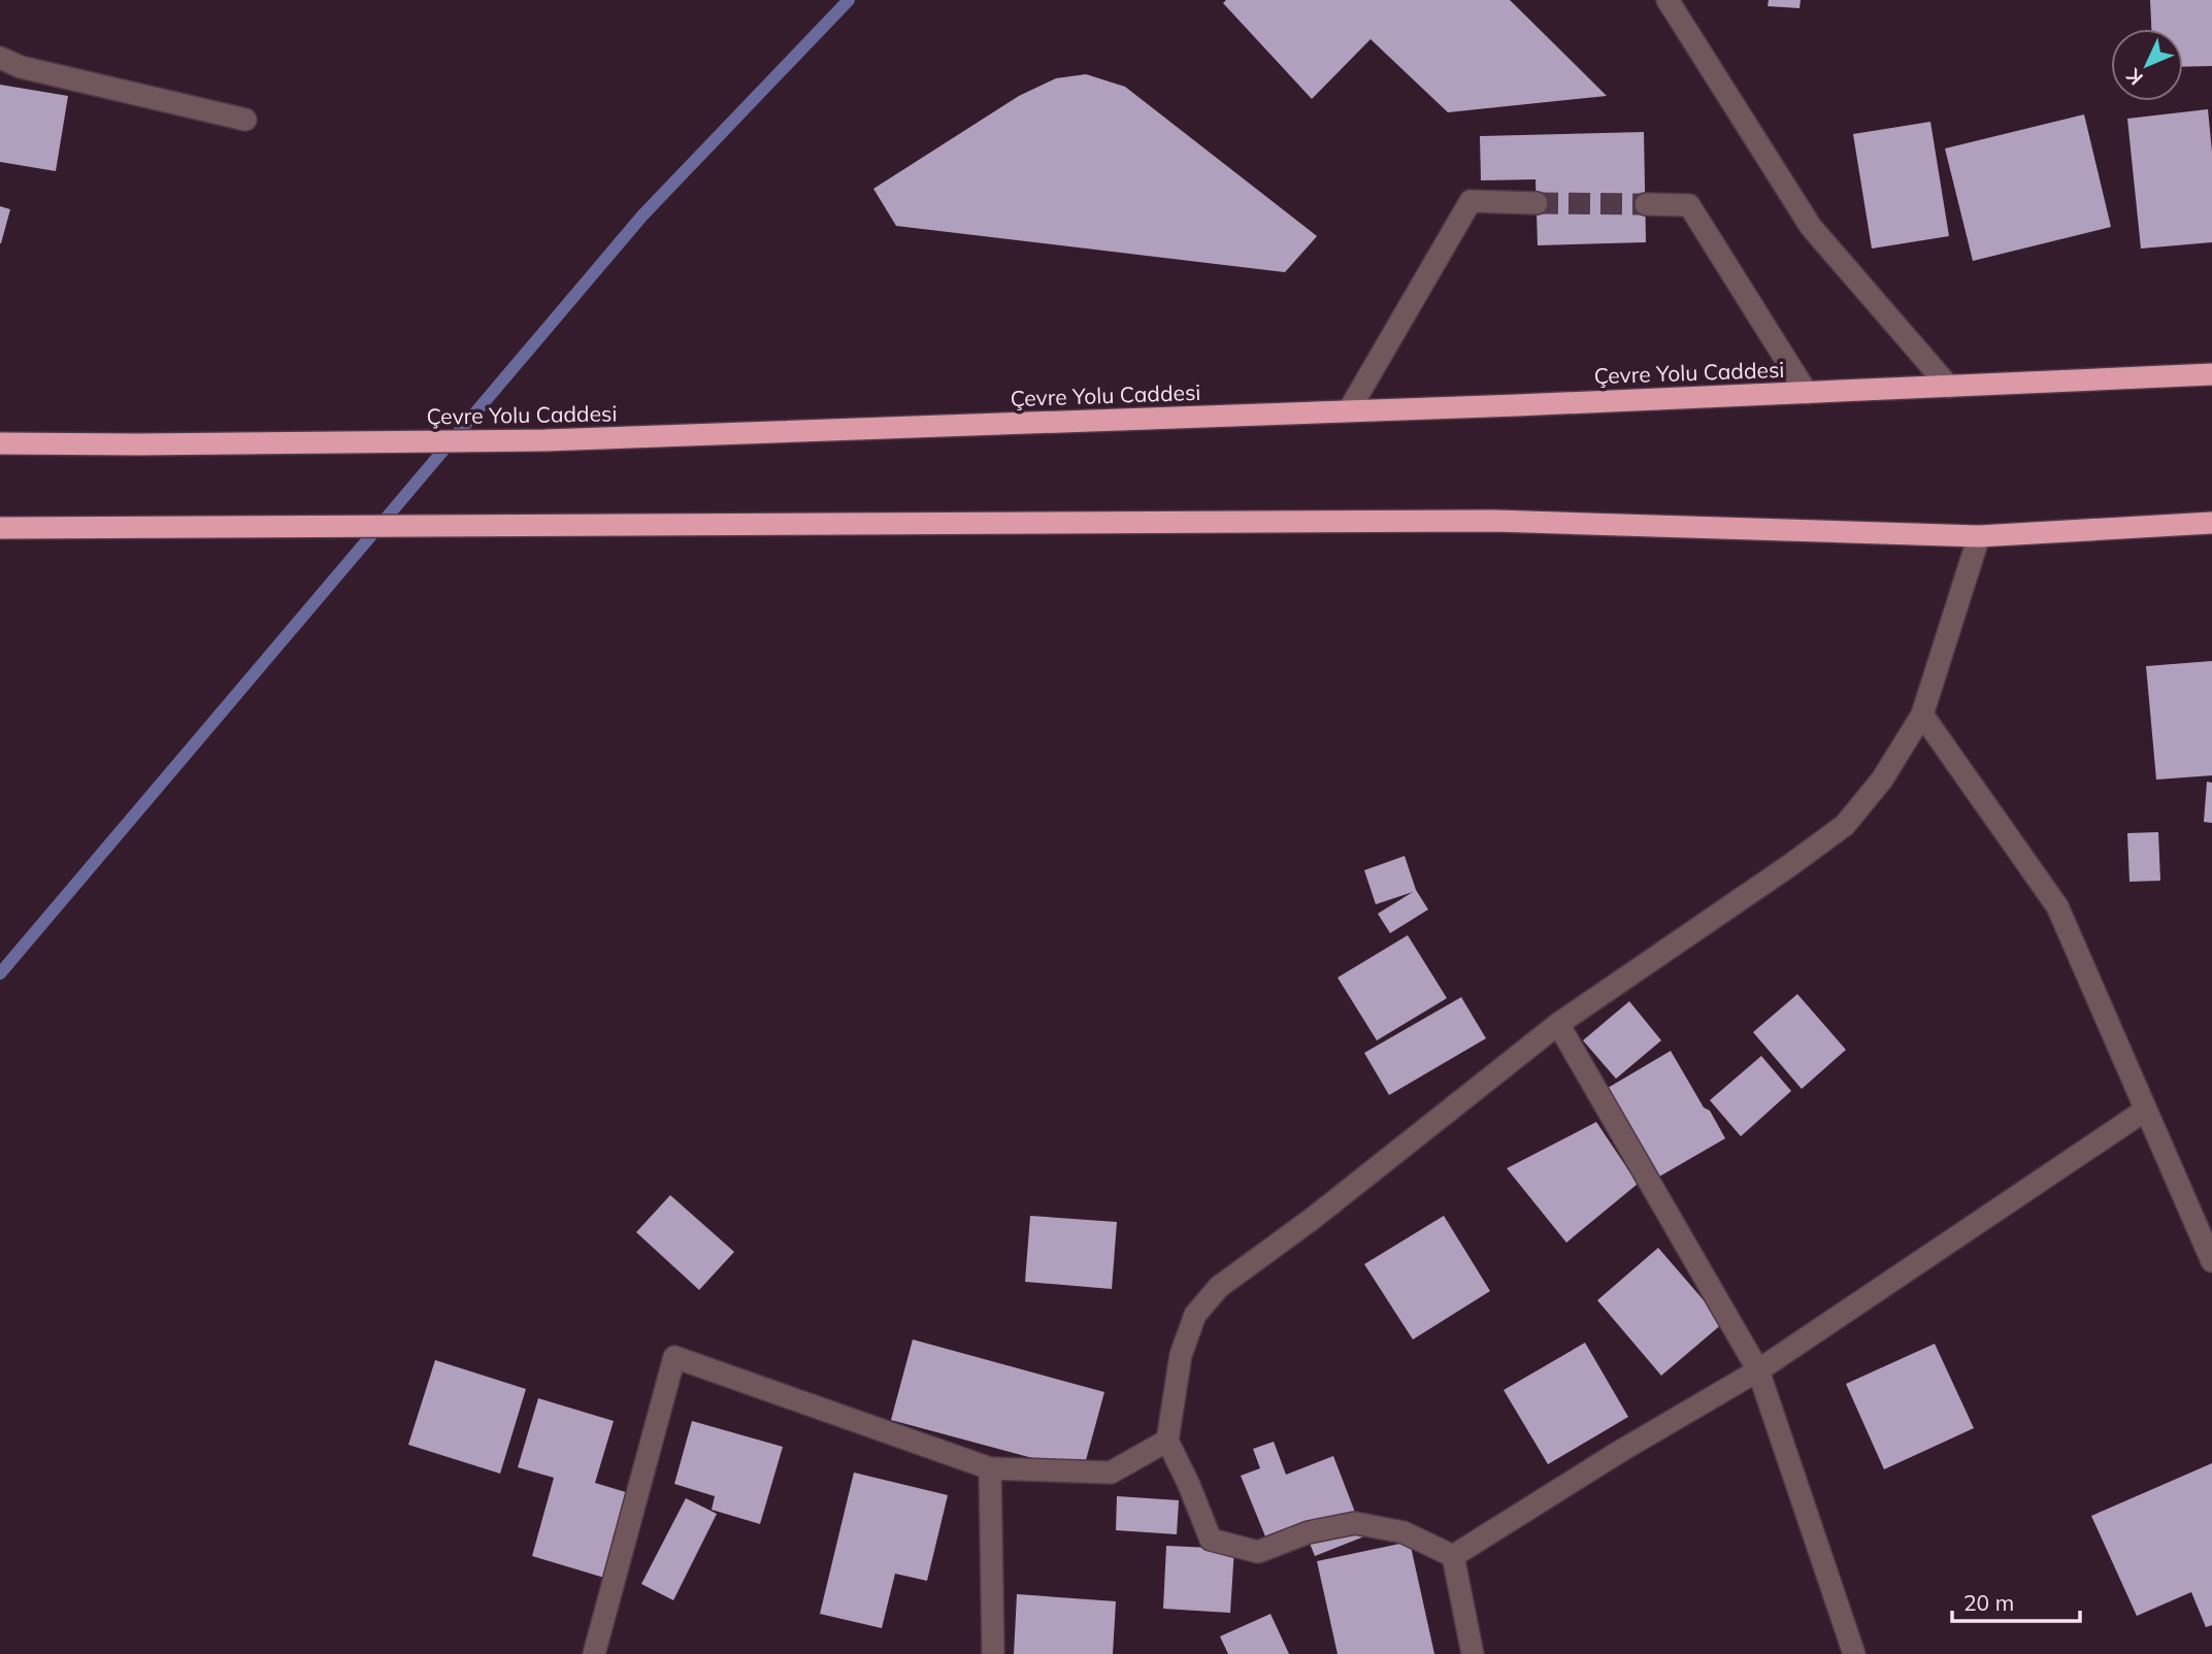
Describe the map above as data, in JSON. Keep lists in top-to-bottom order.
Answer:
{
  "streets": {
    "highway": ["Çevre Yolu Caddesi"]
  },
  "scale_bar": "20 m",
  "north": "bottom left"
}
